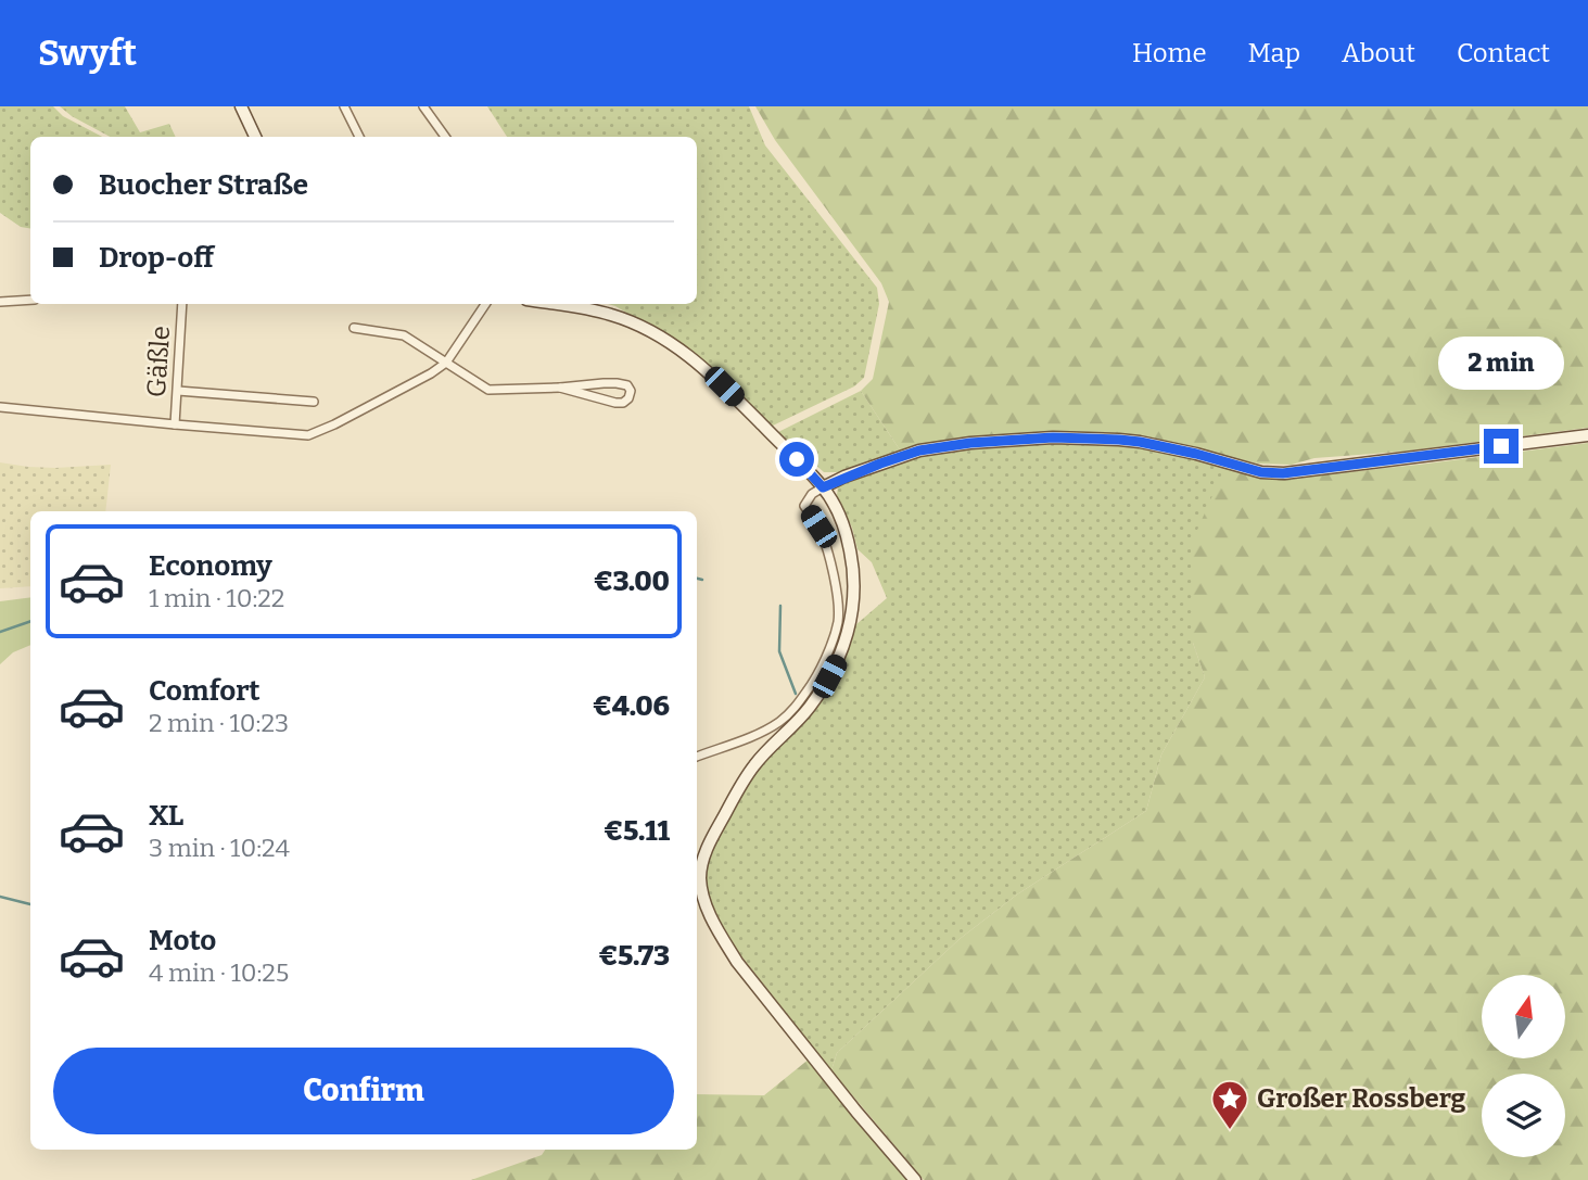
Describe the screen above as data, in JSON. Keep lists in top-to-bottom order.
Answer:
{
  "streets": {
    "street": ["Gäßle"]
  },
  "places": {
    "place": ["Großer Rossberg"]
  },
  "north": "top",
  "page": {
    "header": "Swyft",
    "nav": [
      "Home",
      "Map",
      "About",
      "Contact"
    ],
    "banner": ["Buocher Straße", "Drop-off"],
    "bubble": "2 min",
    "list": [
      {
        "name": "Economy",
        "note": "1 min · 10:22",
        "value": "€3.00"
      },
      {
        "name": "Comfort",
        "note": "2 min · 10:23",
        "value": "€4.06"
      },
      {
        "name": "XL",
        "note": "3 min · 10:24",
        "value": "€5.11"
      },
      {
        "name": "Moto",
        "note": "4 min · 10:25",
        "value": "€5.73"
      }
    ],
    "buttons": "Confirm"
  }
}
